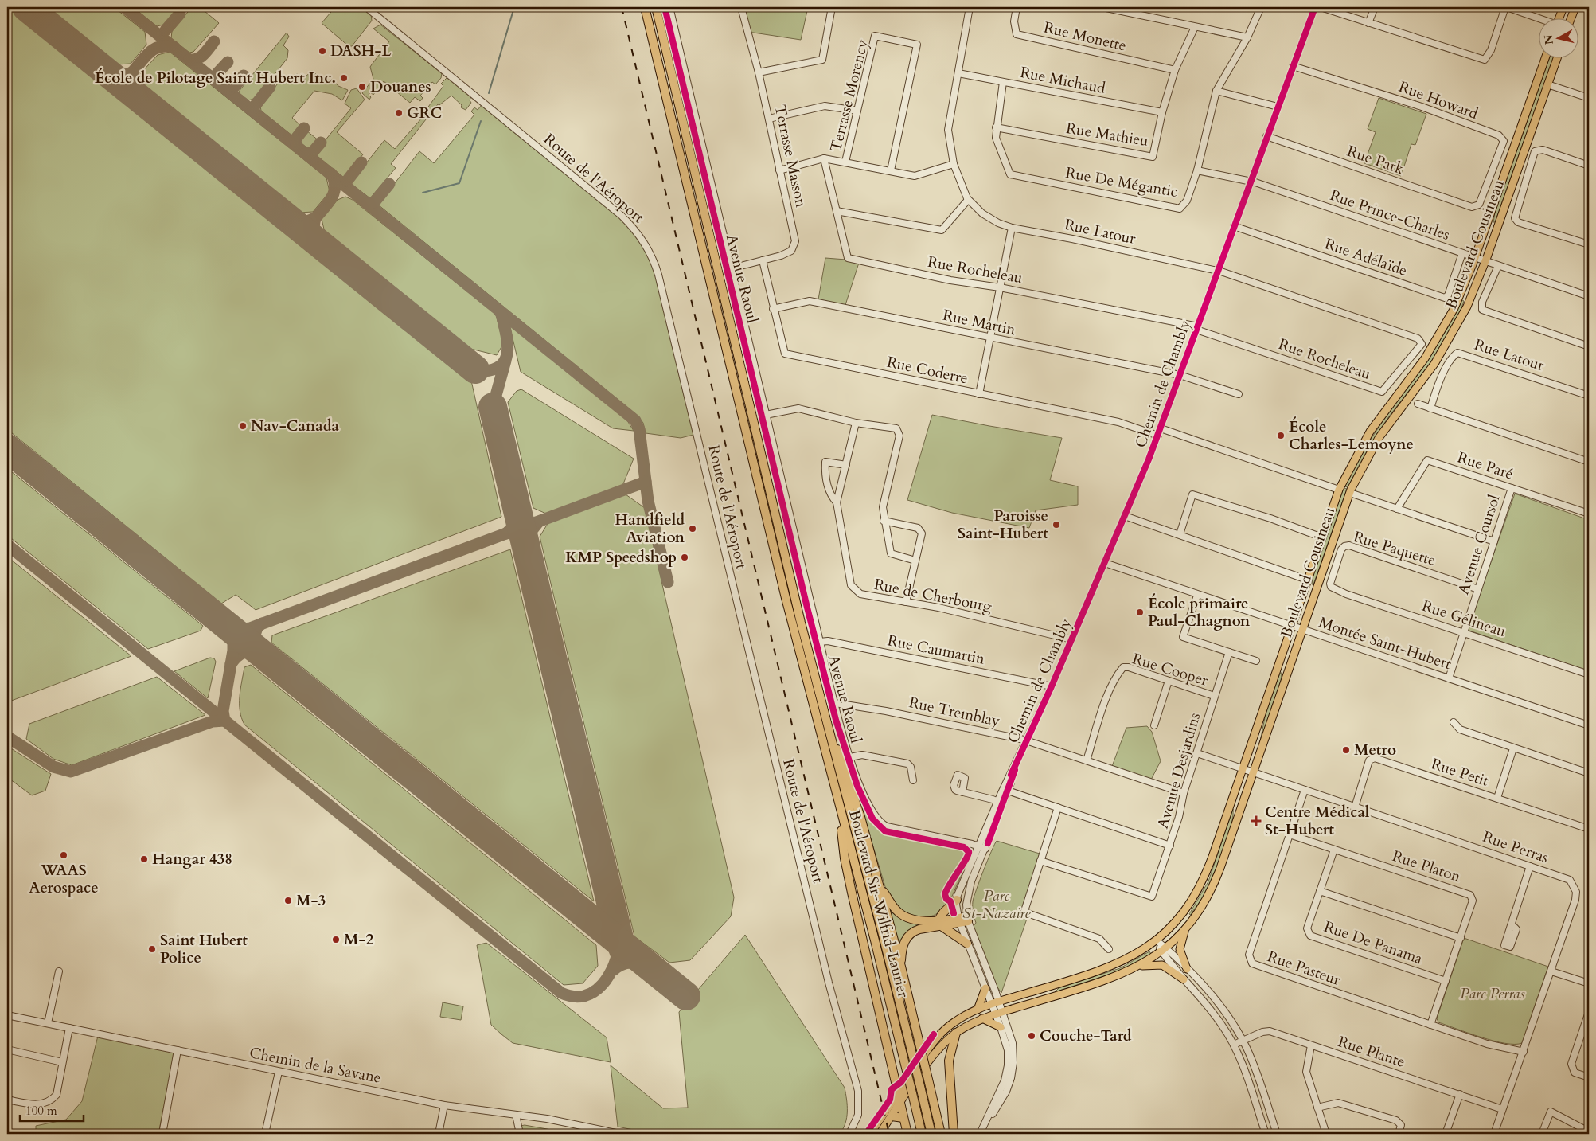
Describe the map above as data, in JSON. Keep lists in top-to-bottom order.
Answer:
{
  "streets": {
    "highway": ["Boulevard Sir-Wilfrid-Laurier"],
    "main road": ["Boulevard Cousineau"],
    "street": [
      "Rue Monette",
      "Rue Michaud",
      "Terrasse Morency",
      "Rue Howard",
      "Rue Mathieu",
      "Terrasse Masson",
      "Rue Park",
      "Route de l'Aéroport",
      "Rue De Mégantic",
      "Rue Prince-Charles",
      "Rue Latour",
      "Rue Adélaïde",
      "Rue Rocheleau",
      "Avenue Raoul",
      "Rue Martin",
      "Rue Coderre",
      "Chemin de Chambly",
      "Rue Paré",
      "Avenue Coursol",
      "Rue Paquette",
      "Rue de Cherbourg",
      "Rue Gélineau",
      "Montée Saint-Hubert",
      "Rue Caumartin",
      "Rue Cooper",
      "Rue Tremblay",
      "Avenue Desjardins",
      "Rue Petit",
      "Rue Perras",
      "Rue Platon",
      "Rue De Panama",
      "Rue Pasteur",
      "Rue Plante",
      "Chemin de la Savane"
    ]
  },
  "crossings": [
    ["Rue Monette", "Rue Mathieu"],
    ["Rue Michaud", "Rue Mathieu"],
    ["Rue Michaud", "Rue De Mégantic"],
    ["Rue Michaud", "Rue Latour"],
    ["Rue Howard", "Rue Park"],
    ["Rue Howard", "Chemin de Chambly"],
    ["Rue Mathieu", "Rue De Mégantic"],
    ["Terrasse Masson", "Avenue Raoul"],
    ["Terrasse Masson", "Rue Coderre"],
    ["Rue Park", "Chemin de Chambly"],
    ["Rue De Mégantic", "Rue Prince-Charles"],
    ["Rue Prince-Charles", "Boulevard Cousineau"],
    ["Rue Prince-Charles", "Rue Adélaïde"],
    ["Rue Prince-Charles", "Chemin de Chambly"],
    ["Rue Latour", "Rue Rocheleau"],
    ["Rue Latour", "Chemin de Chambly"],
    ["Boulevard Cousineau", "Chemin de Chambly"],
    ["Boulevard Cousineau", "Montée Saint-Hubert"],
    ["Boulevard Cousineau", "Rue Perras"],
    ["Rue Adélaïde", "Chemin de Chambly"],
    ["Rue Rocheleau", "Chemin de Chambly"],
    ["Avenue Raoul", "Chemin de Chambly"],
    ["Avenue Raoul", "Rue Caumartin"],
    ["Avenue Raoul", "Rue Tremblay"],
    ["Rue Martin", "Rue Coderre"],
    ["Rue Martin", "Chemin de Chambly"],
    ["Rue Coderre", "Chemin de Chambly"],
    ["Chemin de Chambly", "Rue de Cherbourg"],
    ["Chemin de Chambly", "Montée Saint-Hubert"],
    ["Chemin de Chambly", "Rue Caumartin"],
    ["Chemin de Chambly", "Rue Tremblay"],
    ["Rue Paré", "Avenue Coursol"],
    ["Avenue Coursol", "Rue Paquette"],
    ["Avenue Coursol", "Rue Gélineau"],
    ["Avenue Coursol", "Montée Saint-Hubert"],
    ["Rue Paquette", "Rue Gélineau"],
    ["Rue Cooper", "Rue Tremblay"],
    ["Rue Cooper", "Avenue Desjardins"],
    ["Rue Tremblay", "Avenue Desjardins"],
    ["Avenue Desjardins", "Rue Perras"],
    ["Rue Petit", "Rue Perras"],
    ["Rue Perras", "Rue Pasteur"],
    ["Rue Perras", "Rue Plante"],
    ["Rue Platon", "Rue De Panama"],
    ["Rue Platon", "Rue Pasteur"]
  ],
  "parks": ["Parc St-Nazaire", "Parc Perras"],
  "places": {
    "other": [
      "DASH-L",
      "École de Pilotage Saint Hubert Inc.",
      "Douanes",
      "GRC",
      "Nav-Canada",
      "École Charles-Lemoyne",
      "Paroisse Saint-Hubert",
      "Handfield Aviation",
      "KMP Speedshop",
      "École primaire Paul-Chagnon",
      "Metro",
      "WAAS Aerospace",
      "Hangar 438",
      "M-3",
      "M-2",
      "Saint Hubert Police",
      "Couche-Tard"
    ],
    "health": ["Centre Médical St-Hubert"]
  },
  "scale_bar": "100 m",
  "north": "left"
}
